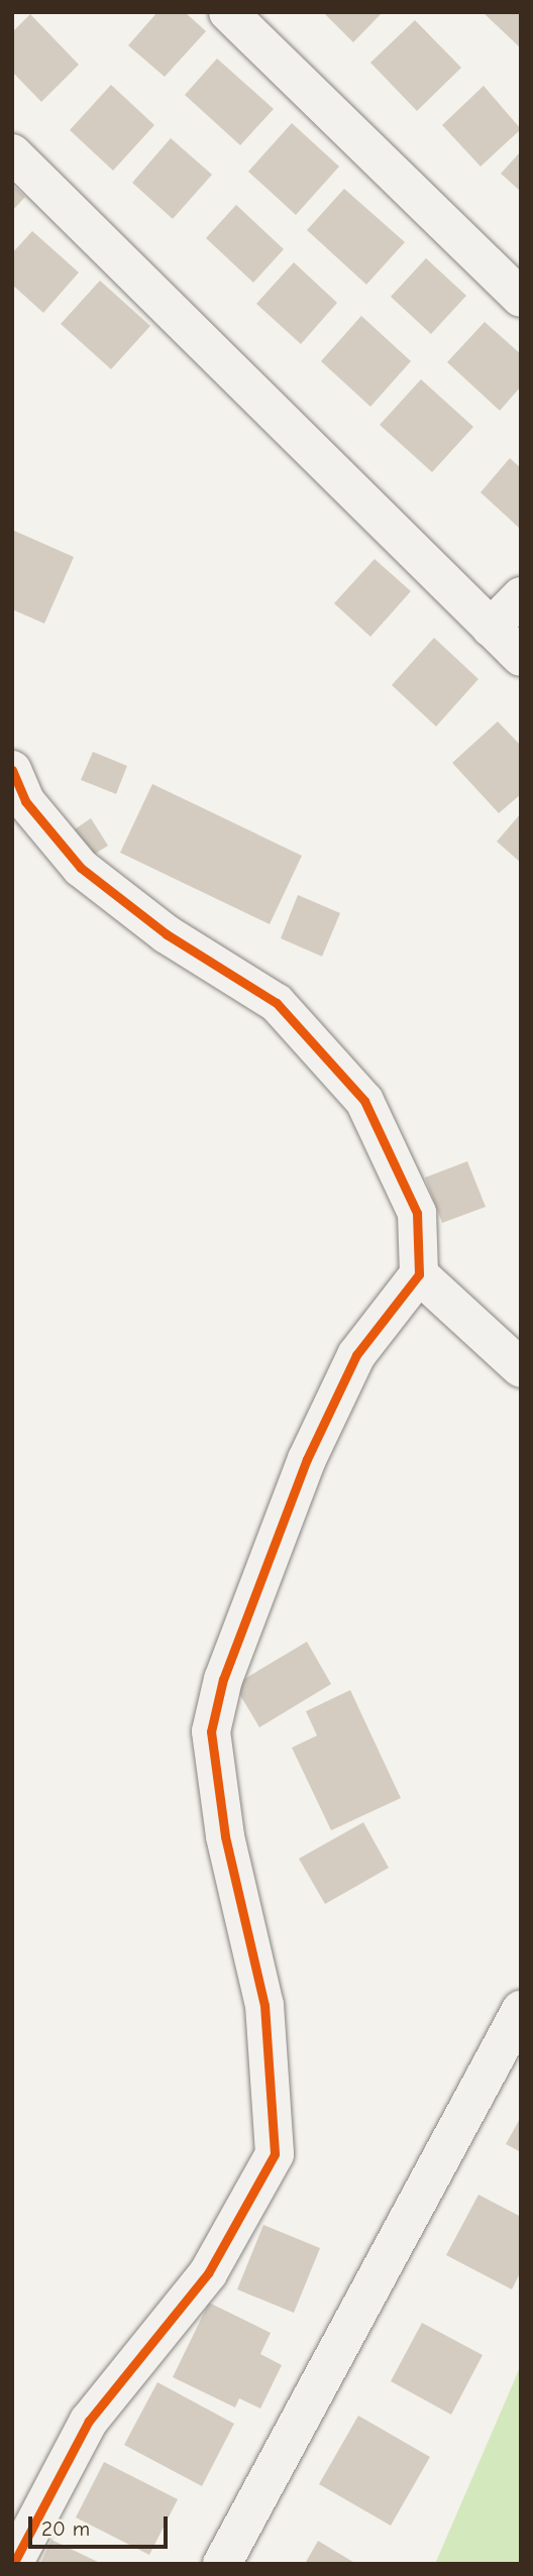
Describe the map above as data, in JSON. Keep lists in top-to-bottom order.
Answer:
{
  "scale_bar": "20 m"
}
